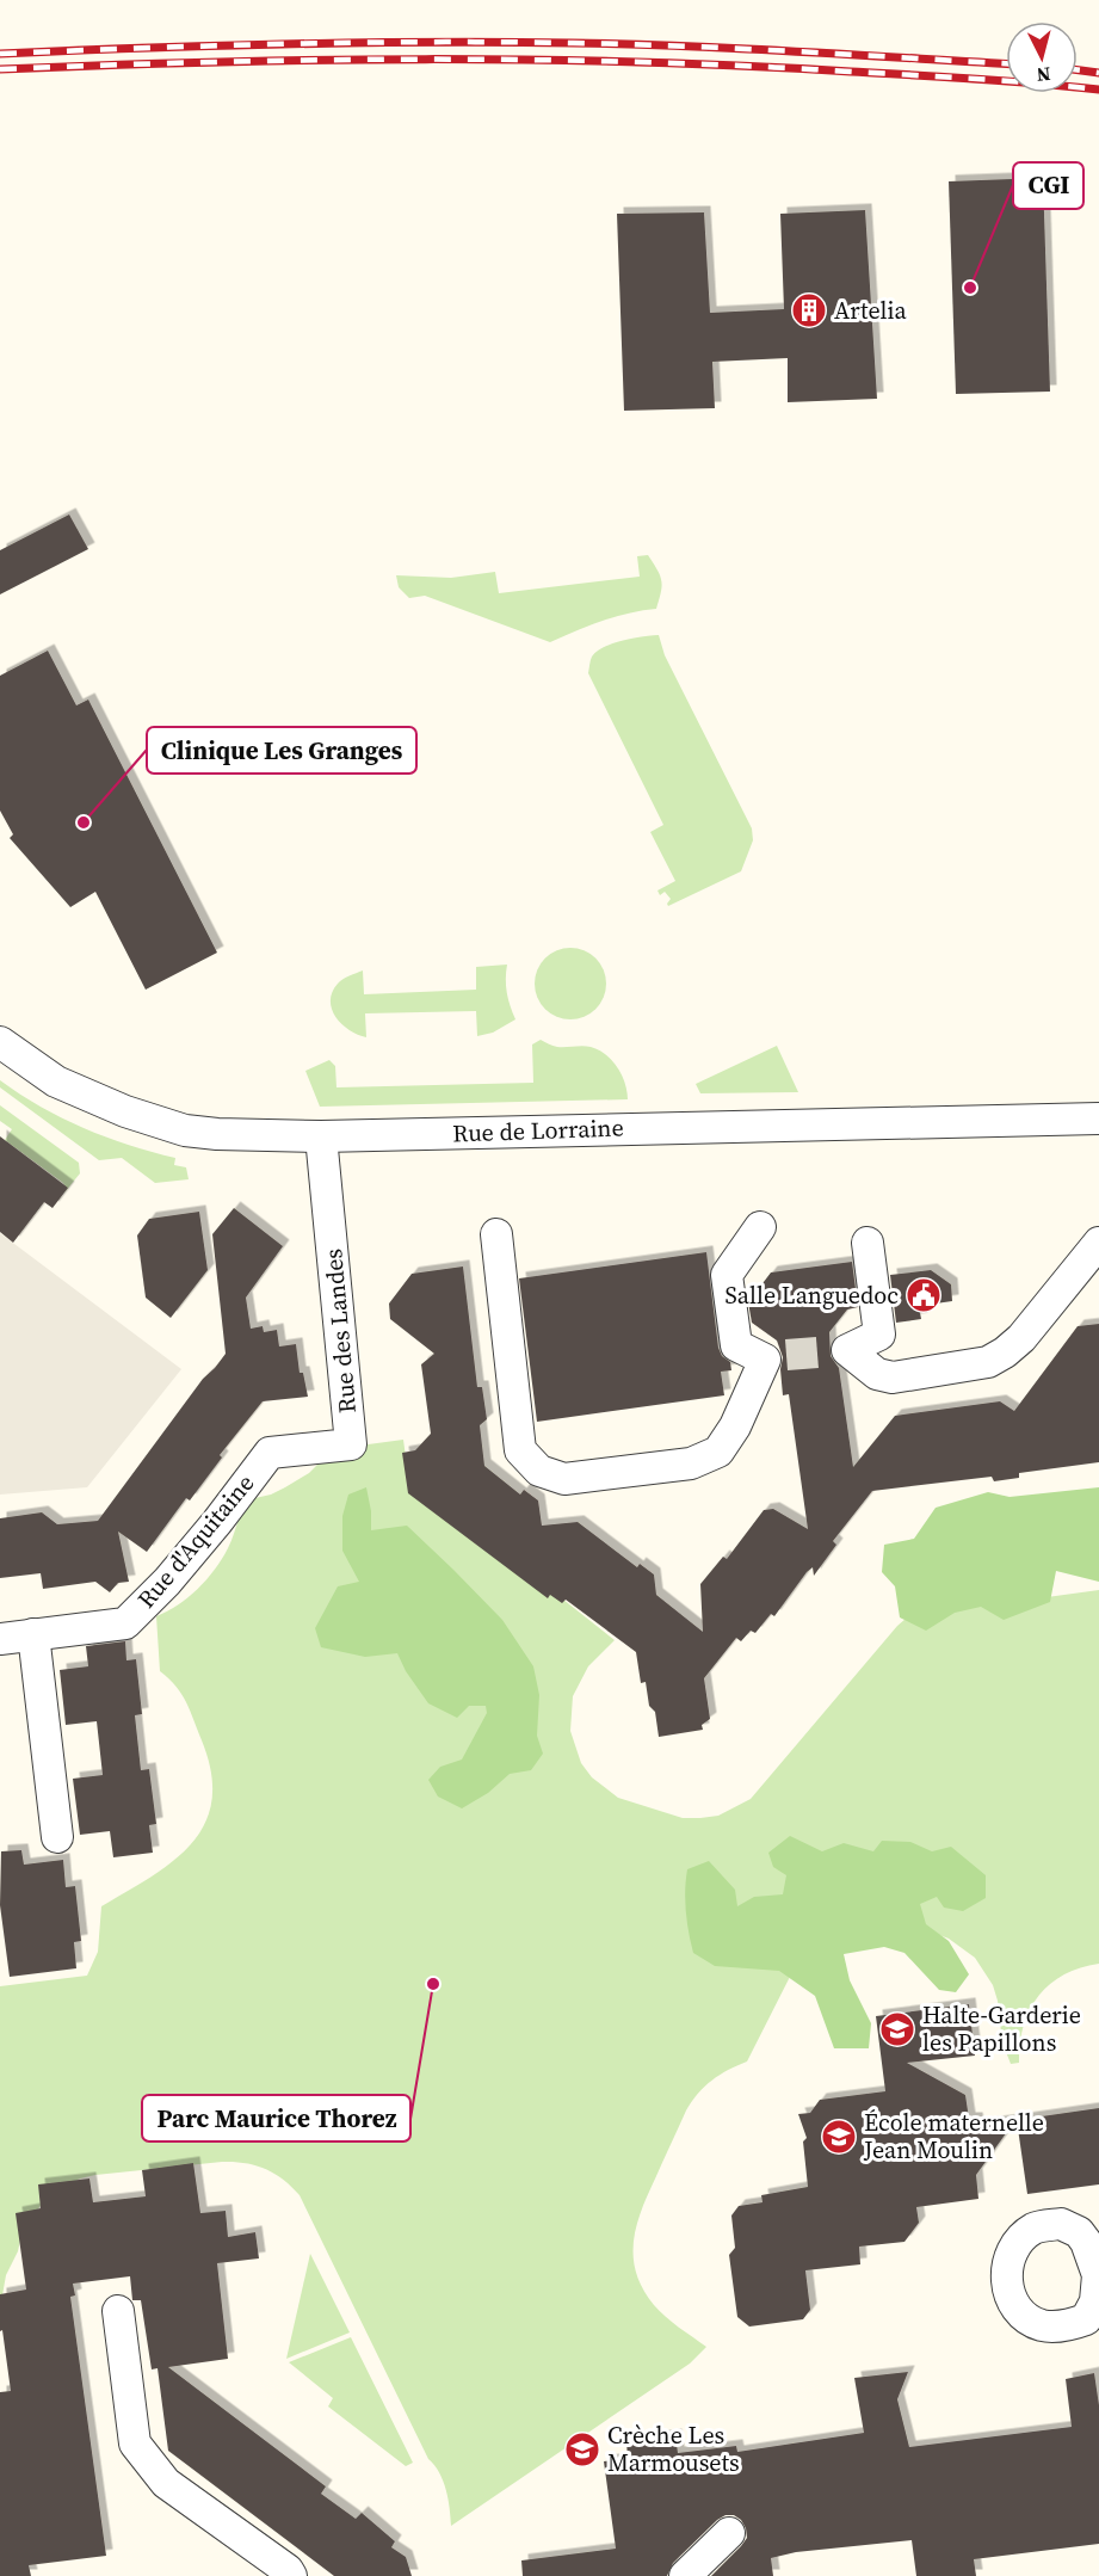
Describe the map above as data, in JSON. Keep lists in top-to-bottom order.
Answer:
{
  "streets": {
    "street": ["Rue de Lorraine", "Rue des Landes", "Rue d'Aquitaine"]
  },
  "crossings": [
    ["Rue de Lorraine", "Rue des Landes"],
    ["Rue des Landes", "Rue d'Aquitaine"]
  ],
  "places": {
    "other": ["CGI", "Clinique Les Granges", "Parc Maurice Thorez"],
    "building": ["Artelia"],
    "public building": ["Salle Languedoc"],
    "school or university": ["Halte-Garderie les Papillons", "École maternelle Jean Moulin", "Crèche Les Marmousets"]
  },
  "north": "bottom"
}
